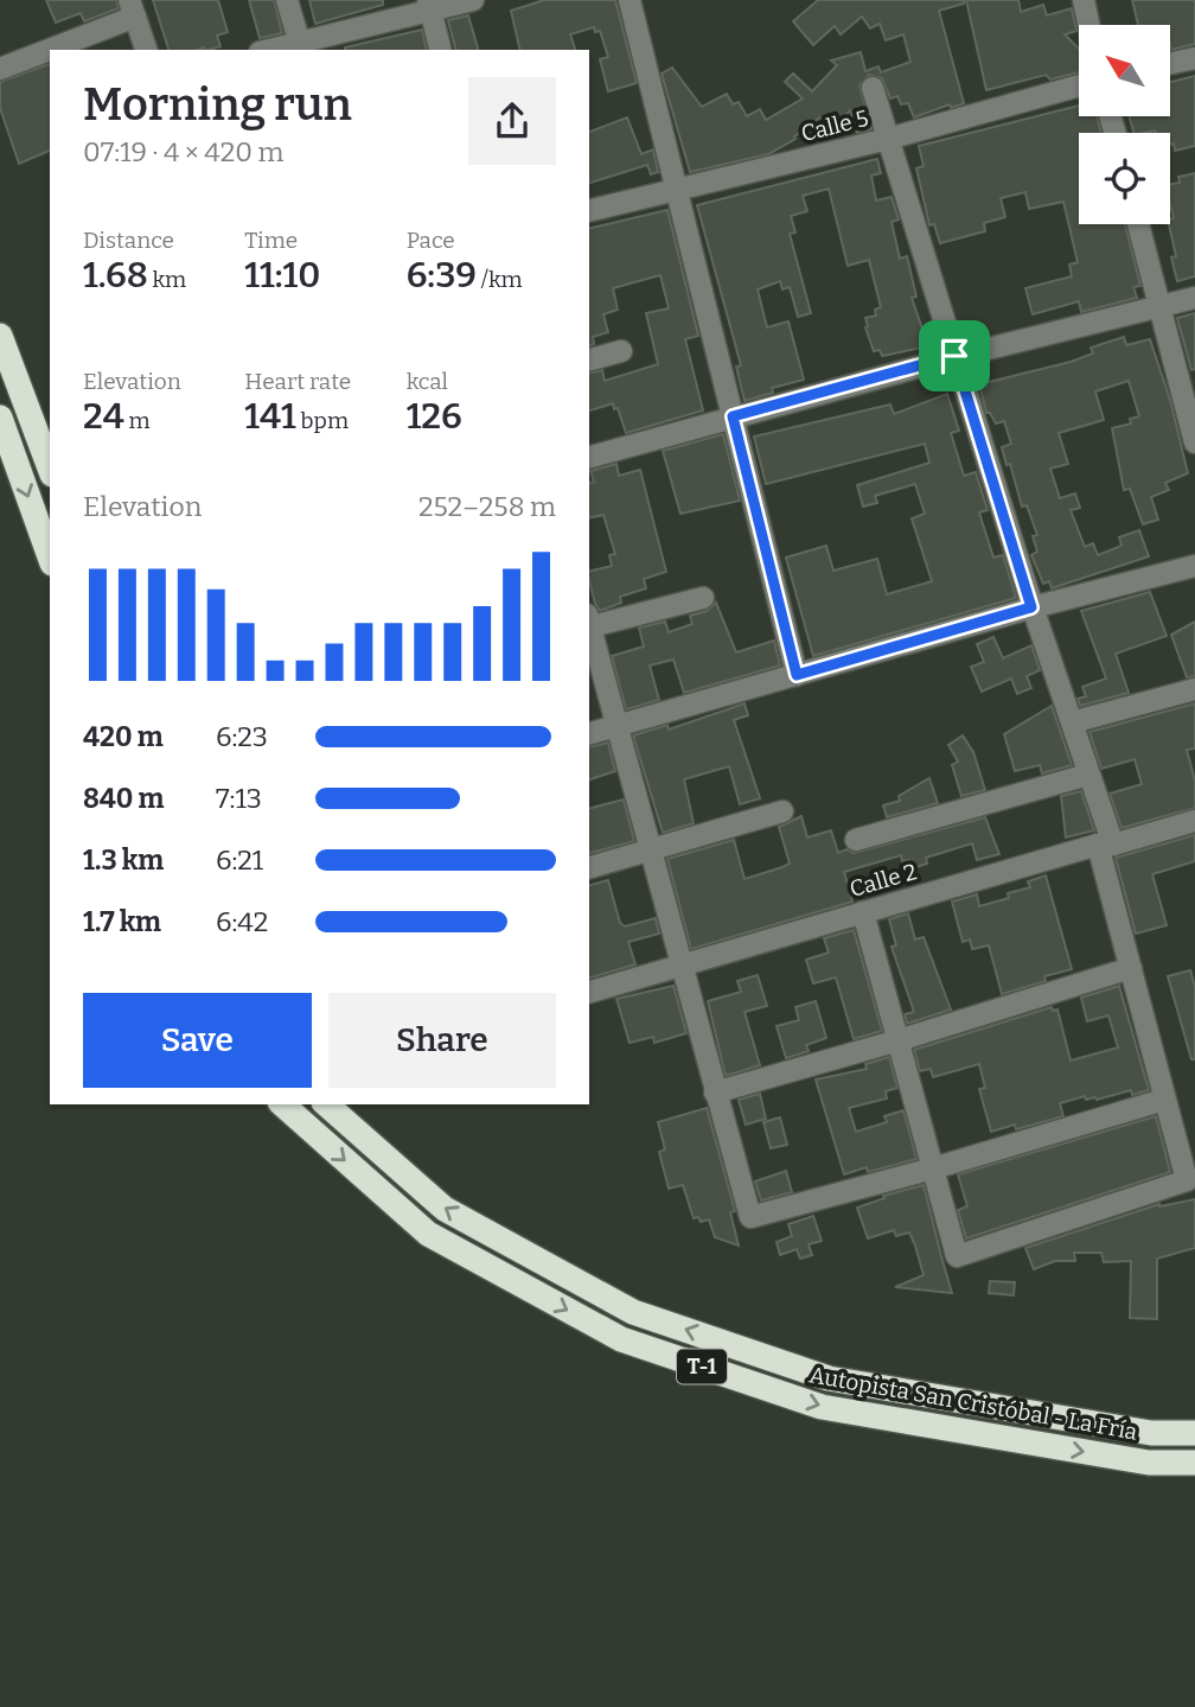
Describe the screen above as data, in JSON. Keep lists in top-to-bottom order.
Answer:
{
  "streets": {
    "highway": ["T-1", "Autopista San Cristóbal - La Fría"],
    "street": ["Calle 5", "Calle 2"]
  },
  "north": "top left",
  "page": {
    "heading": ["Morning run", "07:19 · 4 × 420 m"],
    "stats": [
      ["Distance", "1.68 km"],
      ["Time", "11:10"],
      ["Pace", "6:39 /km"],
      ["Elevation", "24 m"],
      ["Heart rate", "141 bpm"],
      ["kcal", "126"]
    ],
    "chart": ["Elevation", "252–258 m"],
    "list": [
      {
        "name": "420 m",
        "note": "6:23"
      },
      {
        "name": "840 m",
        "note": "7:13"
      },
      {
        "name": "1.3 km",
        "note": "6:21"
      },
      {
        "name": "1.7 km",
        "note": "6:42"
      }
    ],
    "buttons": ["Save", "Share"]
  }
}
